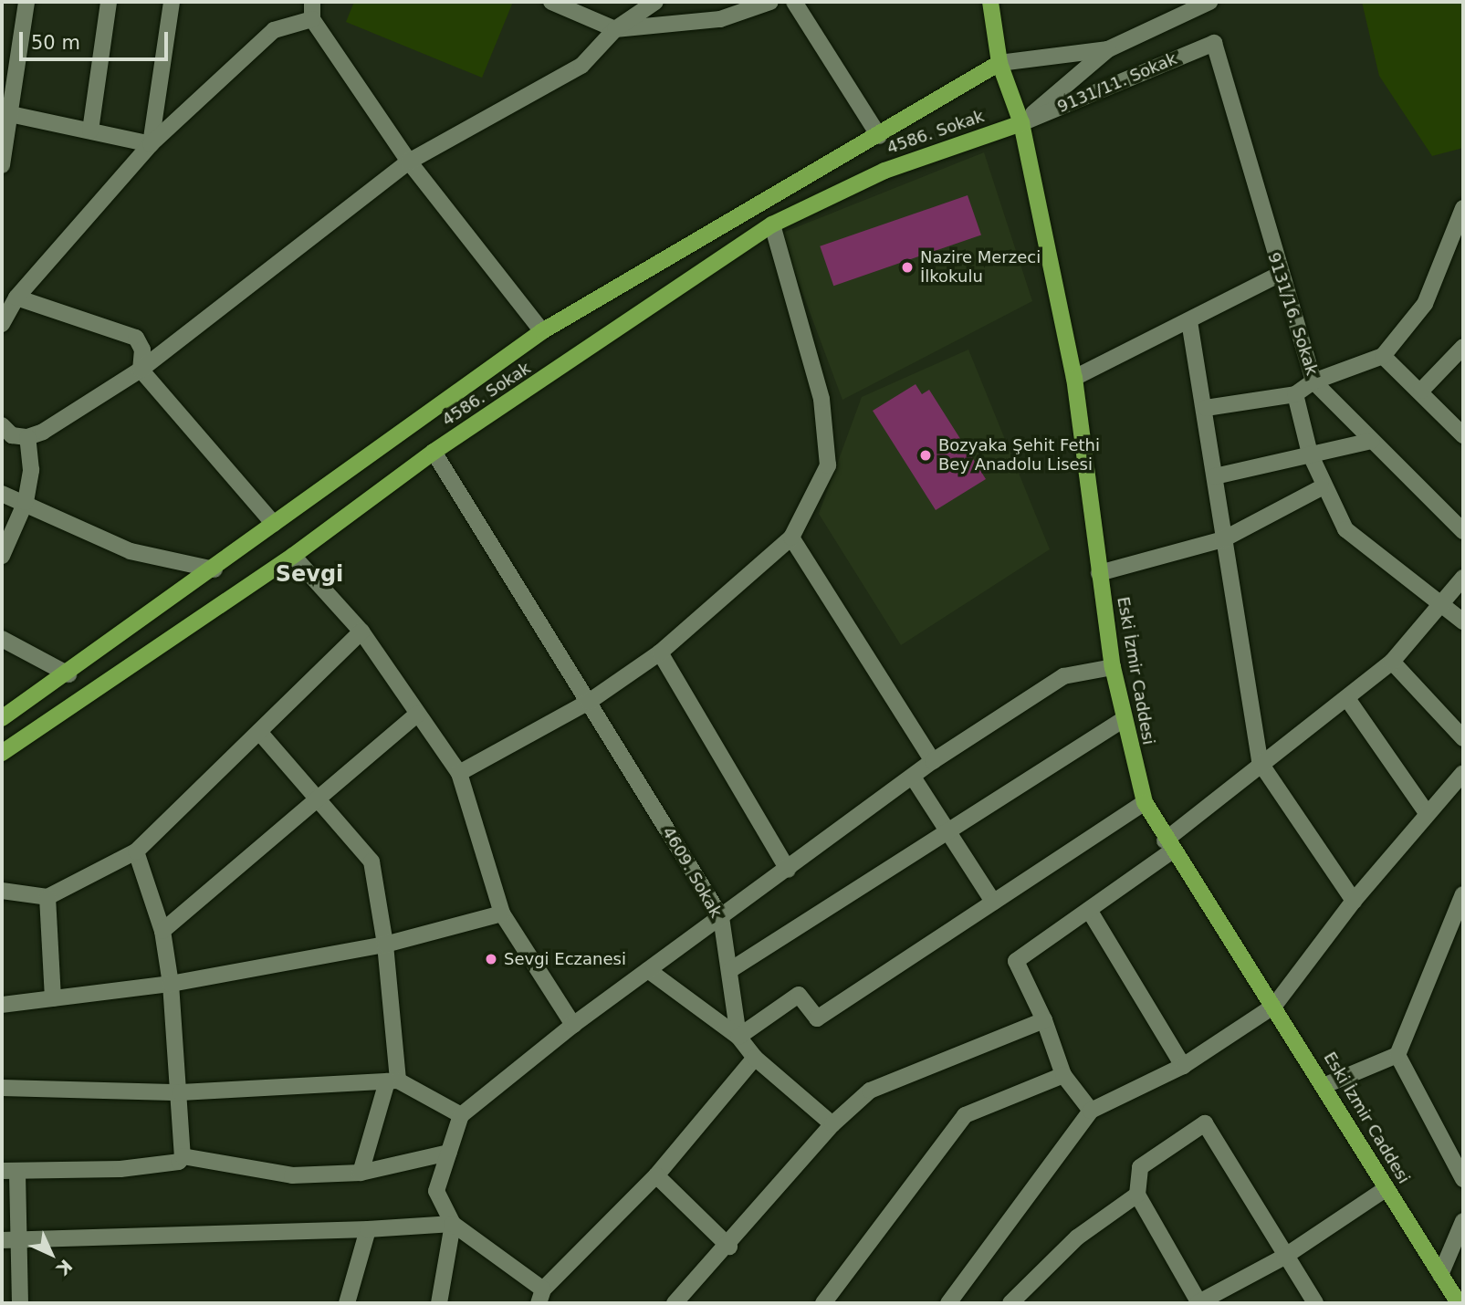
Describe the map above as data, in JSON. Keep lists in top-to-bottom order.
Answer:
{
  "streets": {
    "main road": ["4586. Sokak", "Eski İzmir Caddesi"],
    "street": ["9131/11. Sokak", "9131/16. Sokak", "4609. Sokak"]
  },
  "crossings": [
    ["9131/11. Sokak", "4586. Sokak"],
    ["9131/11. Sokak", "9131/16. Sokak"],
    ["9131/11. Sokak", "Eski İzmir Caddesi"],
    ["4586. Sokak", "Eski İzmir Caddesi"],
    ["4586. Sokak", "4609. Sokak"]
  ],
  "districts": ["Sevgi"],
  "places": ["Nazire Merzeci İlkokulu", "Bozyaka Şehit Fethi Bey Anadolu Lisesi", "Sevgi Eczanesi"],
  "scale_bar": "50 m",
  "north": "bottom right"
}
